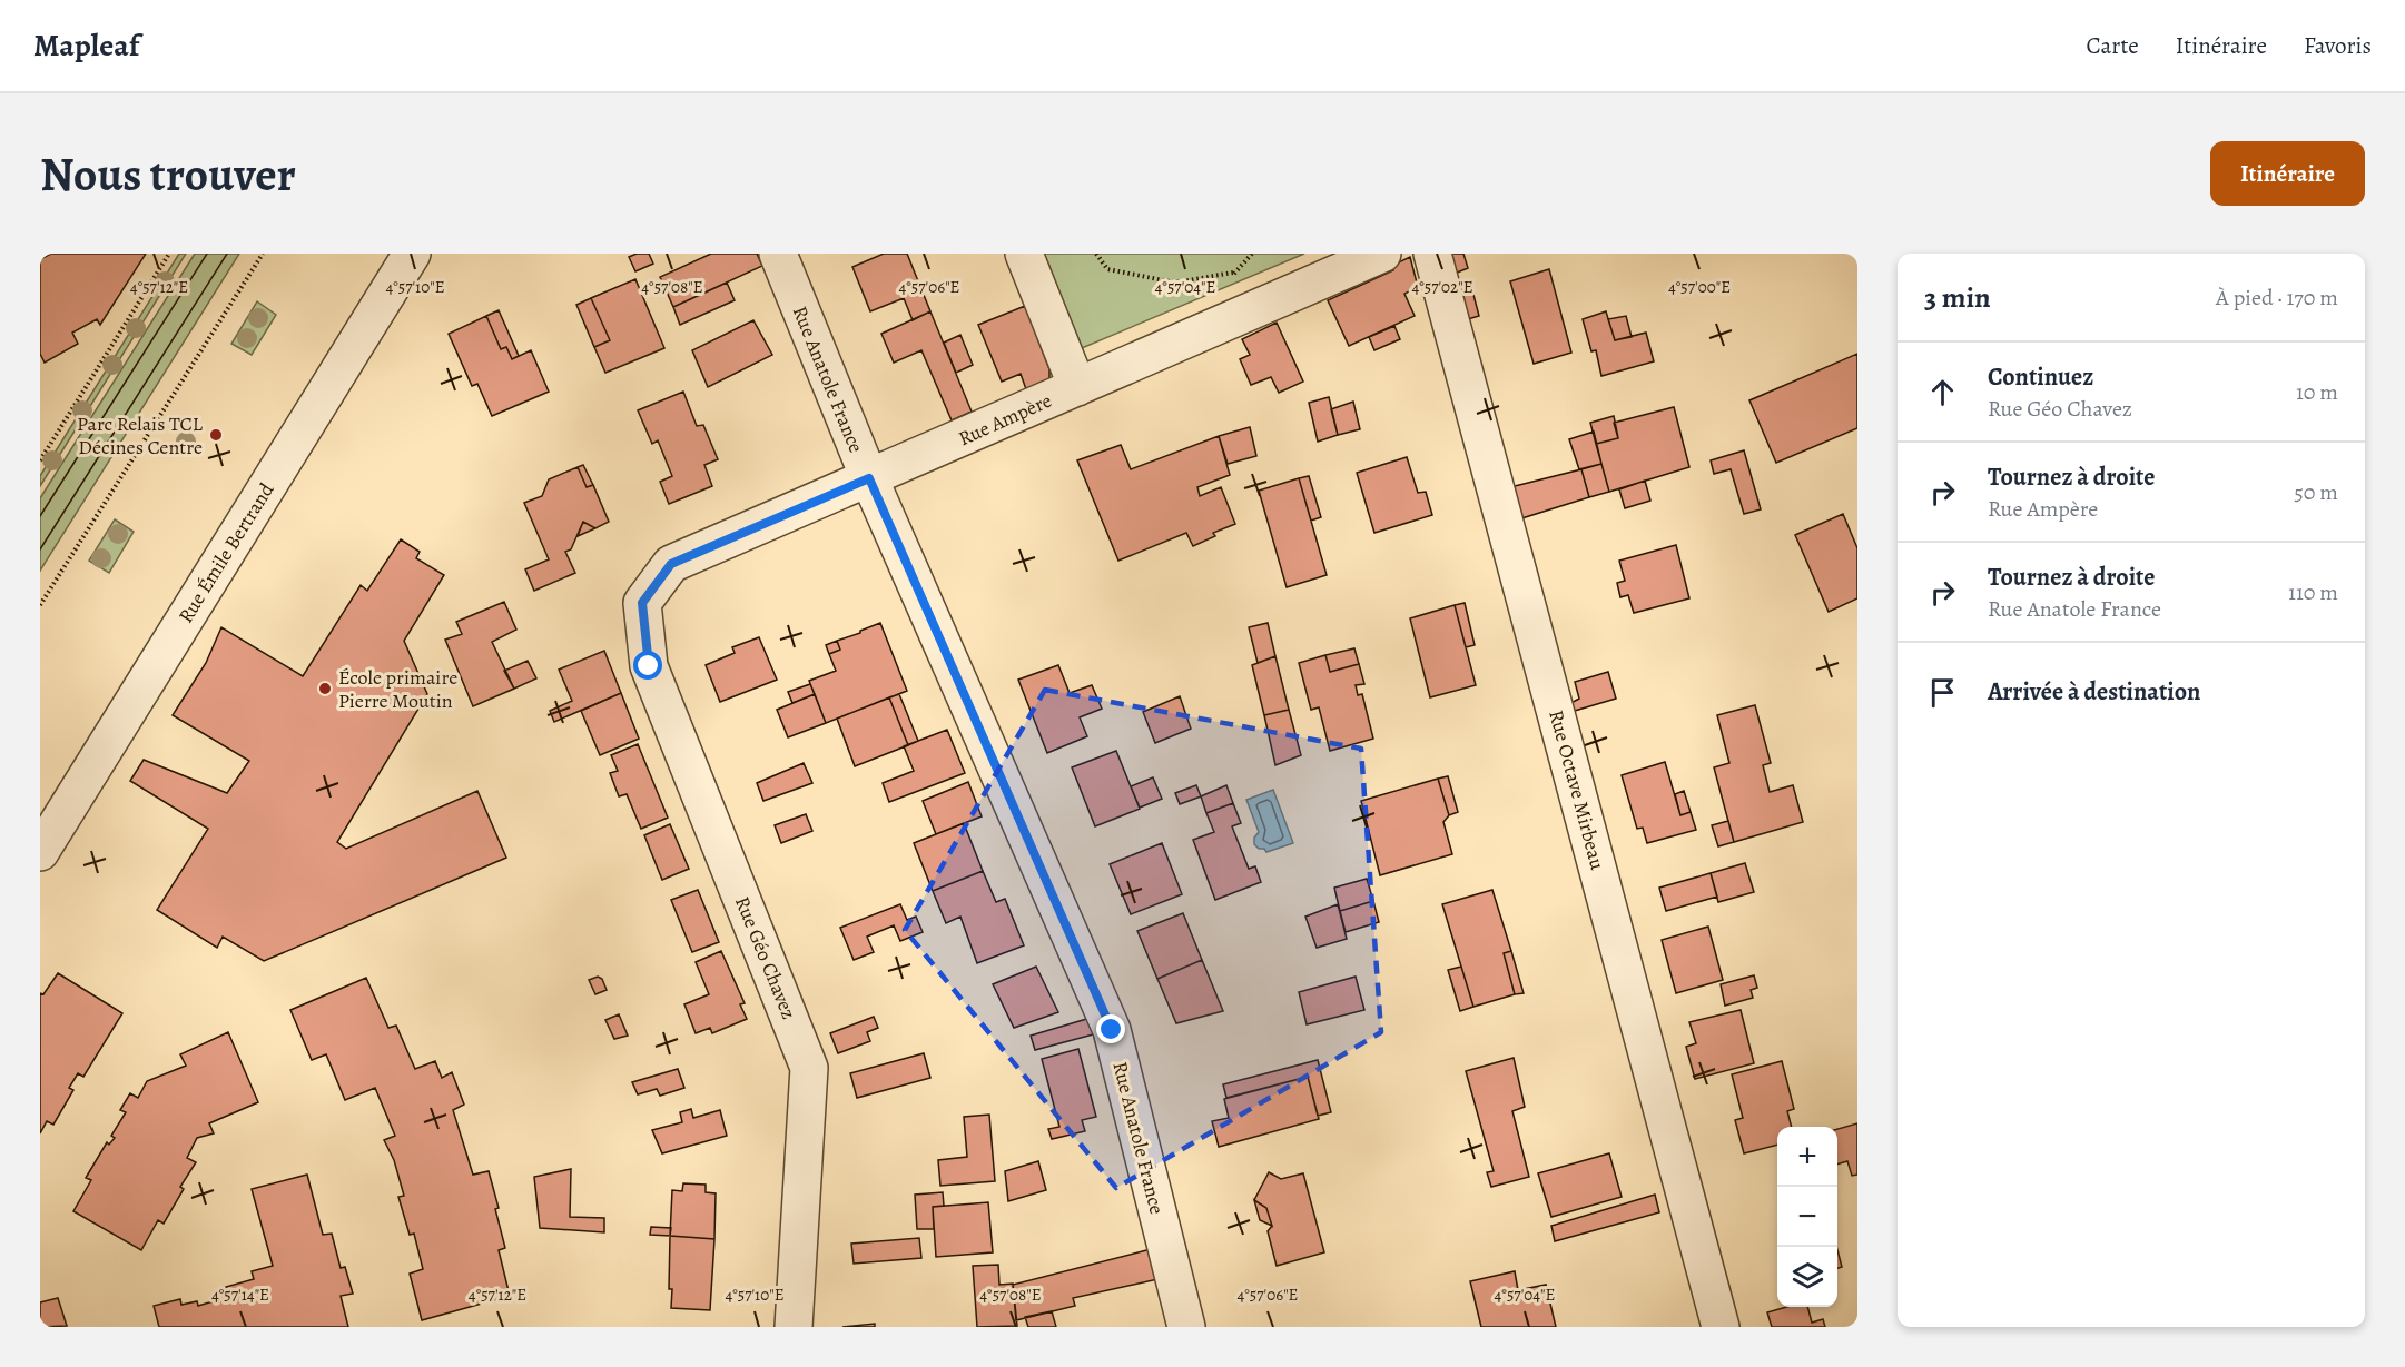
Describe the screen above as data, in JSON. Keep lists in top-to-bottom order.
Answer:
{
  "streets": {
    "street": [
      "Rue Anatole France",
      "Rue Ampère",
      "Rue Émile Bertrand",
      "Rue Octave Mirbeau",
      "Rue Géo Chavez"
    ]
  },
  "crossings": [
    ["Rue Anatole France", "Rue Ampère"],
    ["Rue Ampère", "Rue Géo Chavez"]
  ],
  "places": ["Parc Relais TCL Décines Centre", "École primaire Pierre Moutin"],
  "page": {
    "header": "Mapleaf",
    "nav": ["Carte", "Itinéraire", "Favoris"],
    "buttons": "Itinéraire",
    "title": "Nous trouver",
    "heading": ["3 min", "À pied · 170 m"],
    "list": [
      ["Continuez", "Rue Géo Chavez", "10 m"],
      ["Tournez à droite", "Rue Ampère", "50 m"],
      ["Tournez à droite", "Rue Anatole France", "110 m"],
      "Arrivée à destination"
    ],
    "map_buttons": ["+", "−"]
  },
  "coordinates": [
    "4°57'12\"E",
    "4°57'10\"E",
    "4°57'08\"E",
    "4°57'06\"E",
    "4°57'04\"E",
    "4°57'02\"E",
    "4°57'00\"E",
    "4°57'14\"E"
  ]
}
